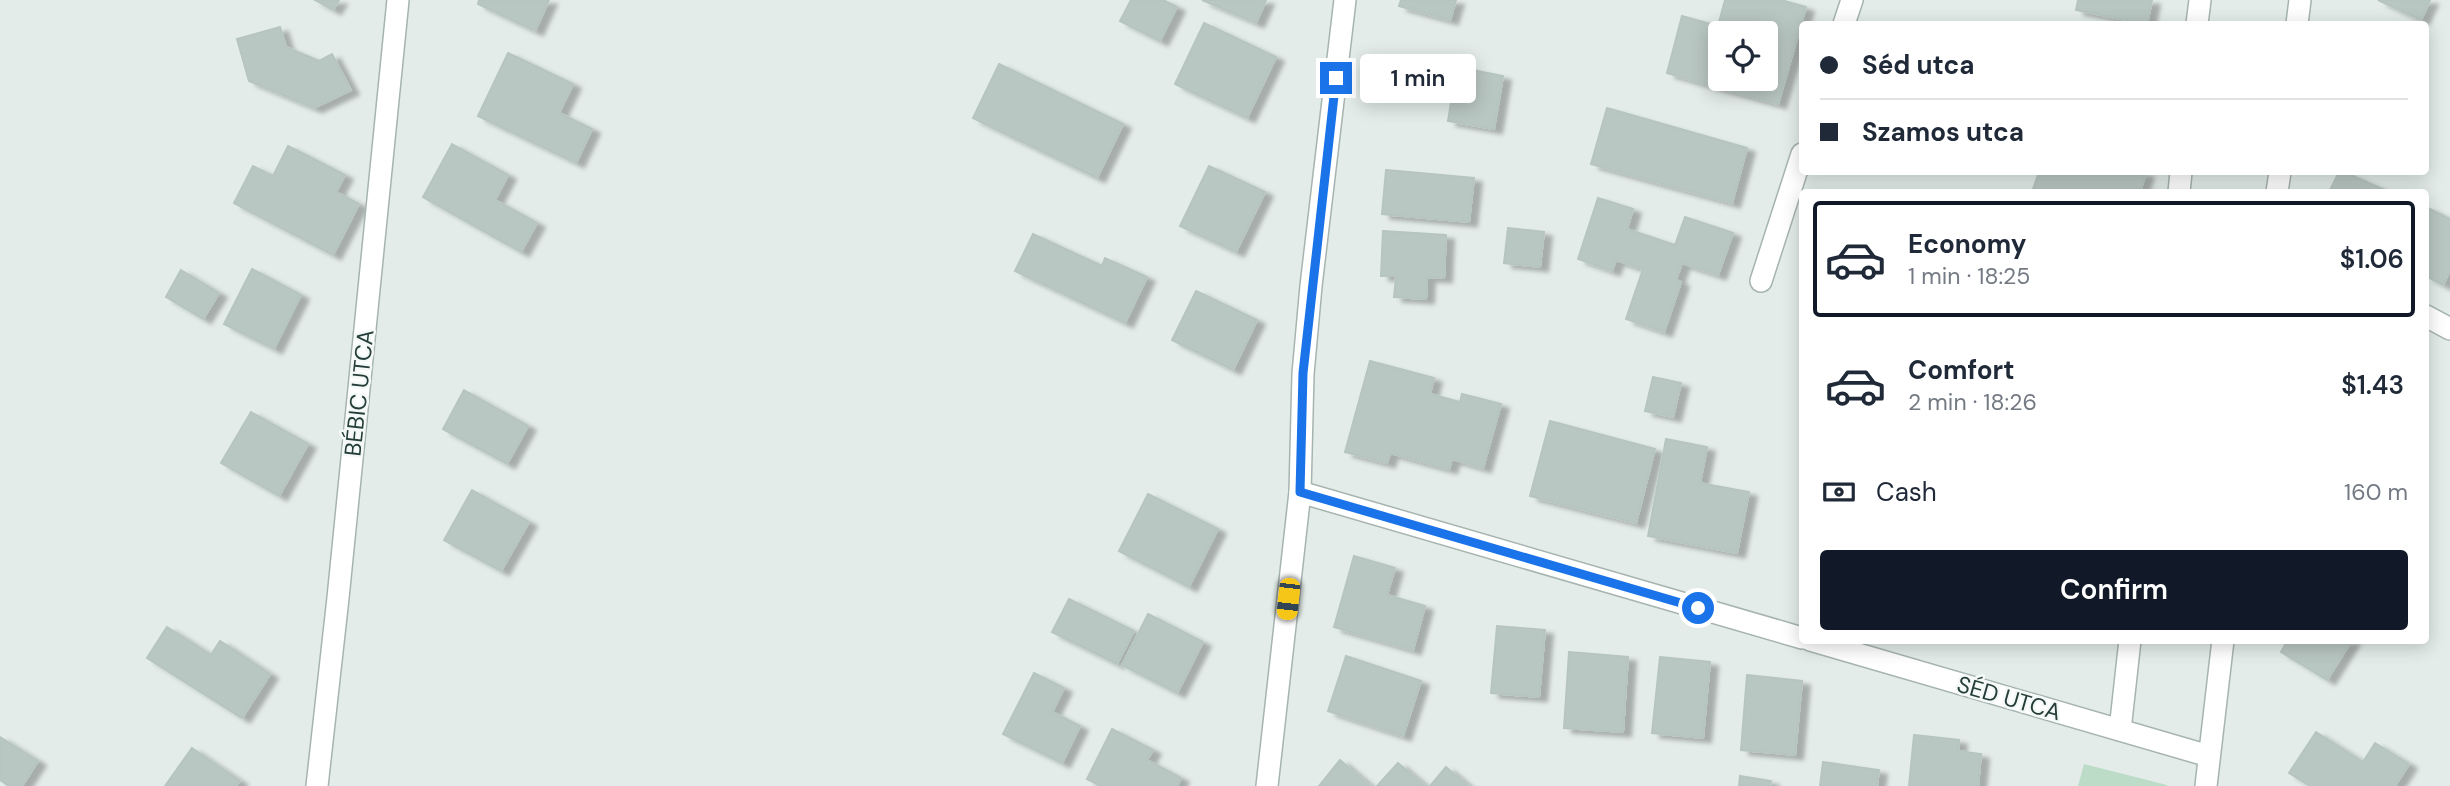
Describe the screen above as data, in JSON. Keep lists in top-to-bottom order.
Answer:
{
  "streets": {
    "street": ["BÉBIC UTCA", "SÉD UTCA"]
  },
  "page": {
    "banner": ["Séd utca", "Szamos utca"],
    "bubble": "1 min",
    "list": [
      {
        "name": "Economy",
        "note": "1 min · 18:25",
        "value": "$1.06"
      },
      {
        "name": "Comfort",
        "note": "2 min · 18:26",
        "value": "$1.43"
      }
    ],
    "pay": ["Cash", "160 m"],
    "buttons": "Confirm"
  }
}
